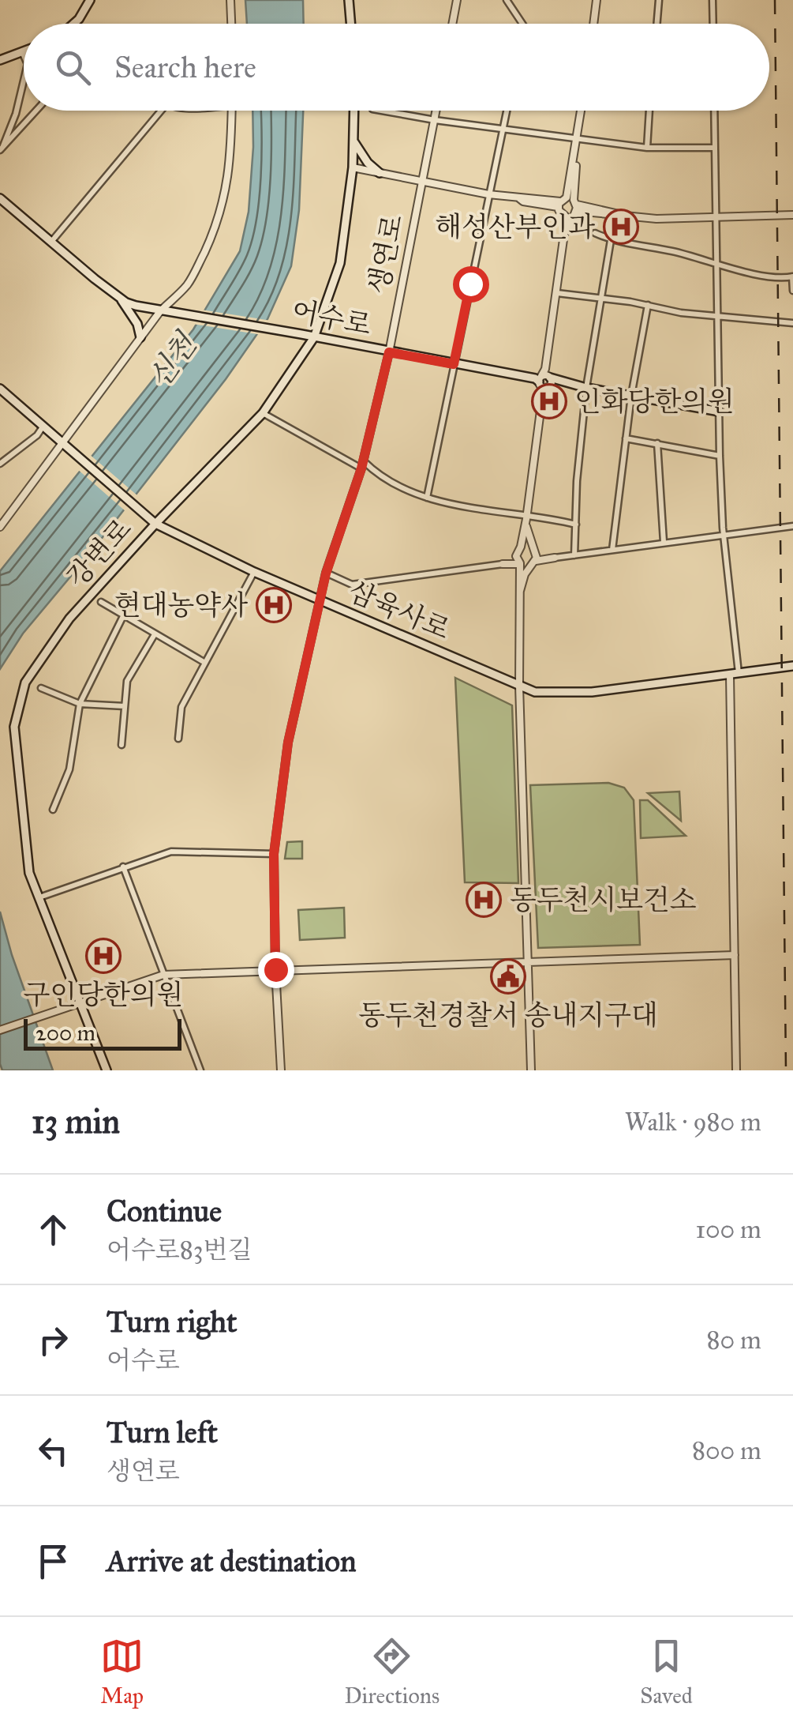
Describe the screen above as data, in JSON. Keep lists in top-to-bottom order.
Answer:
{
  "streets": {
    "main road": ["어수로", "강변로", "삼육사로"],
    "street": ["생연로"]
  },
  "crossings": [
    ["생연로", "어수로"],
    ["생연로", "삼육사로"],
    ["어수로", "강변로"],
    ["강변로", "삼육사로"]
  ],
  "water": ["신천"],
  "places": {
    "hospital": [
      "해성산부인과",
      "인화당한의원",
      "현대농약사",
      "동두천시보건소",
      "구인당한의원"
    ],
    "public building": ["동두천경찰서 송내지구대"]
  },
  "scale_bar": "200 m",
  "page": {
    "search": "Search here",
    "scale": "200 m",
    "heading": ["13 min", "Walk · 980 m"],
    "list": [
      ["Continue", "어수로83번길", "100 m"],
      ["Turn right", "어수로", "80 m"],
      ["Turn left", "생연로", "800 m"],
      "Arrive at destination"
    ],
    "nav": ["Map", "Directions", "Saved"]
  }
}
